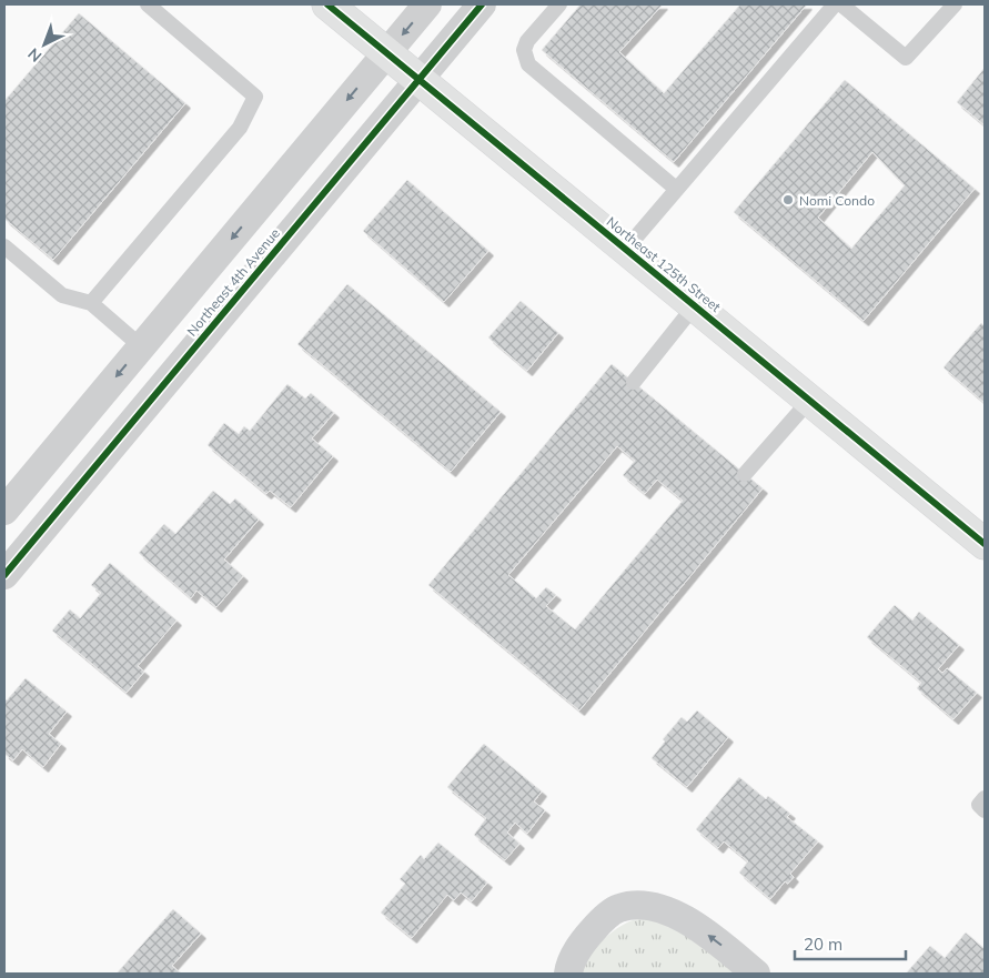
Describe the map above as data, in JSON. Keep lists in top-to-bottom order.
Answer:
{
  "streets": {
    "main road": ["Northeast 125th Street"],
    "street": ["Northeast 4th Avenue"]
  },
  "crossings": [
    ["Northeast 125th Street", "Northeast 4th Avenue"]
  ],
  "places": ["Nomi Condo"],
  "scale_bar": "20 m",
  "north": "bottom left"
}
